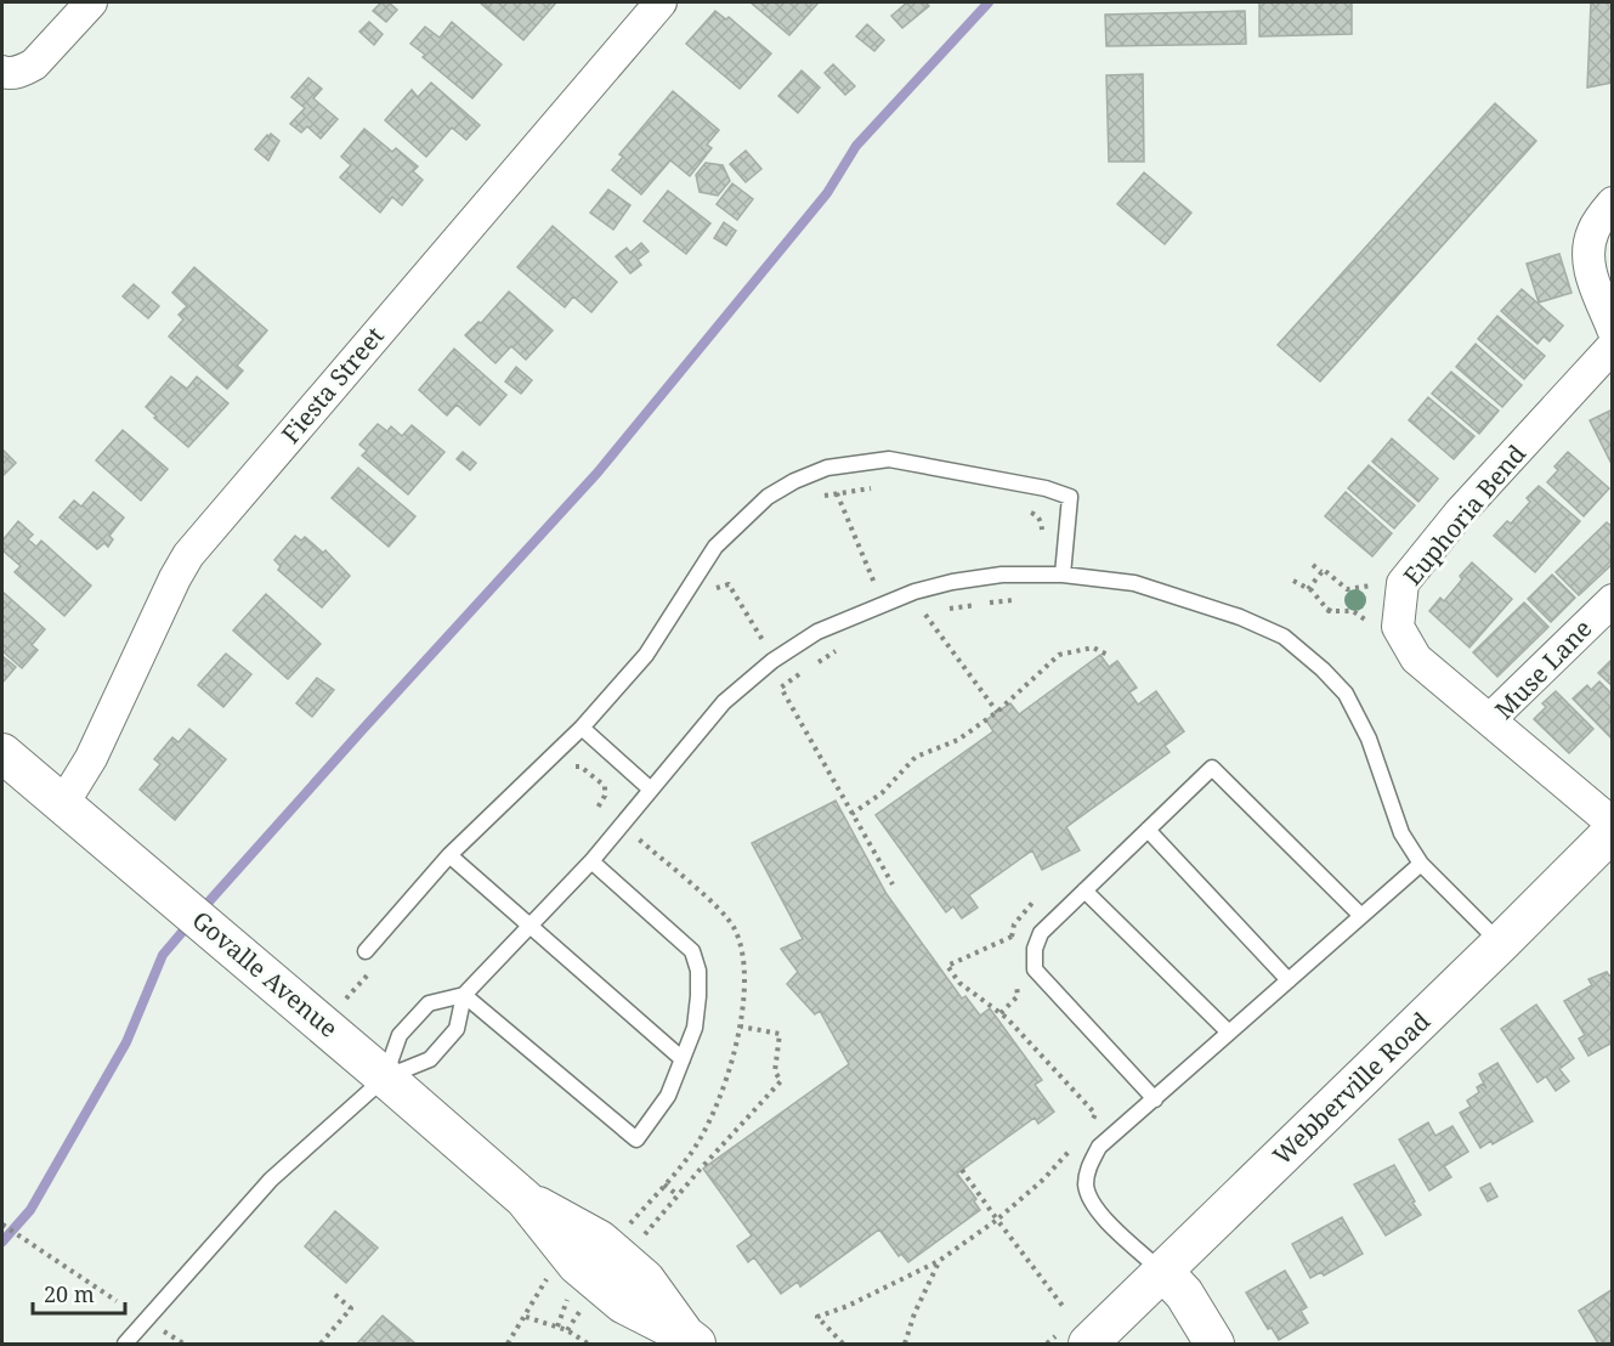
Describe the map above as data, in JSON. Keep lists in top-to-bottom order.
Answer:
{
  "streets": {
    "street": [
      "Fiesta Street",
      "Euphoria Bend",
      "Muse Lane",
      "Govalle Avenue",
      "Webberville Road"
    ]
  },
  "crossings": [
    ["Fiesta Street", "Govalle Avenue"],
    ["Euphoria Bend", "Muse Lane"]
  ],
  "scale_bar": "20 m"
}
